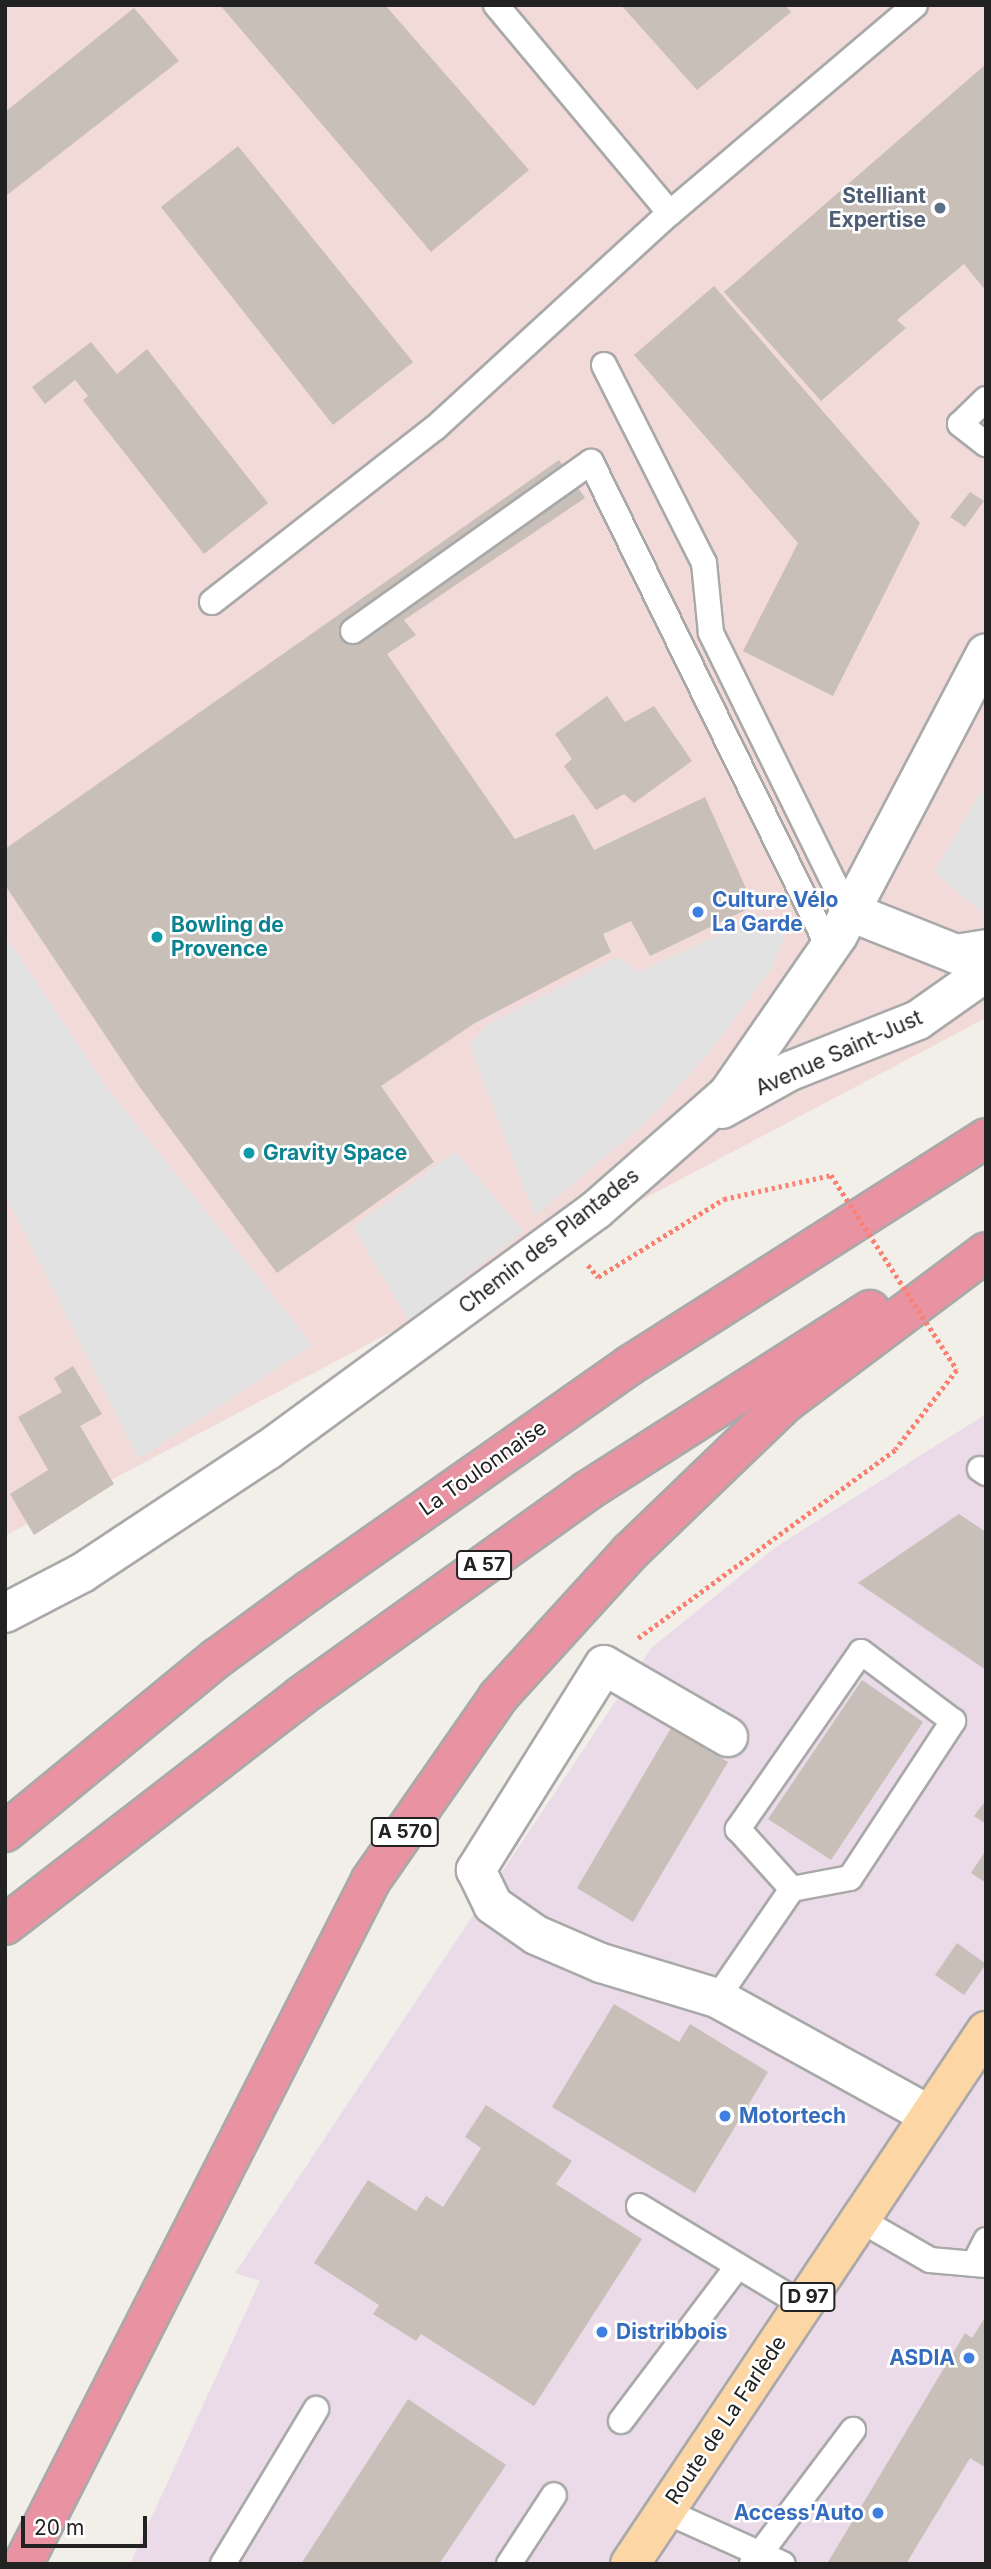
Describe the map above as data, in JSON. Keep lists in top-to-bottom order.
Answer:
{
  "streets": {
    "highway": ["La Toulonnaise", "A 57", "A 570"],
    "main road": ["D 97", "Route de La Farlède"],
    "street": ["Avenue Saint-Just", "Chemin des Plantades"]
  },
  "crossings": [
    ["Avenue Saint-Just", "Chemin des Plantades"]
  ],
  "places": [
    "Stelliant Expertise",
    "Culture Vélo La Garde",
    "Bowling de Provence",
    "Gravity Space",
    "Motortech",
    "Distribbois",
    "ASDIA",
    "Access'Auto"
  ],
  "scale_bar": "20 m"
}
